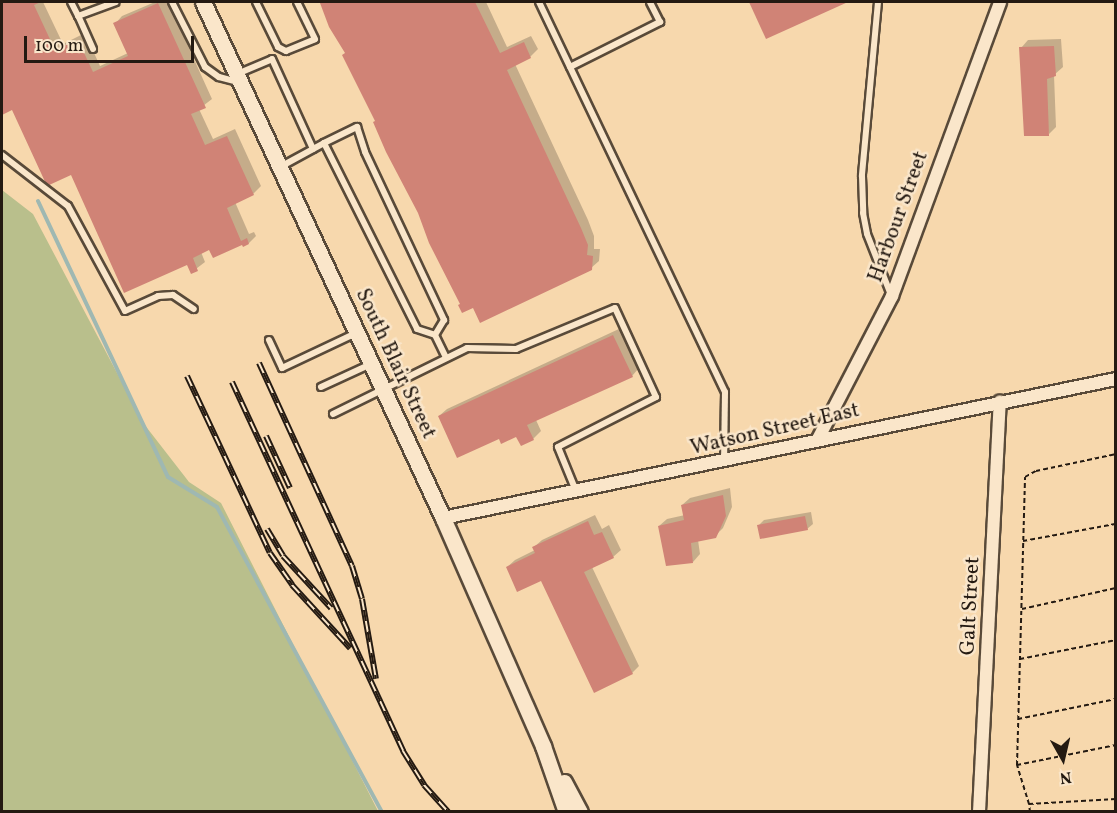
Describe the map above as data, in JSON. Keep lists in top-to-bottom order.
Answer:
{
  "streets": {
    "street": [
      "Harbour Street",
      "South Blair Street",
      "Watson Street East",
      "Galt Street"
    ]
  },
  "crossings": [
    ["Harbour Street", "Watson Street East"],
    ["South Blair Street", "Watson Street East"],
    ["Watson Street East", "Galt Street"]
  ],
  "scale_bar": "100 m",
  "north": "bottom"
}
